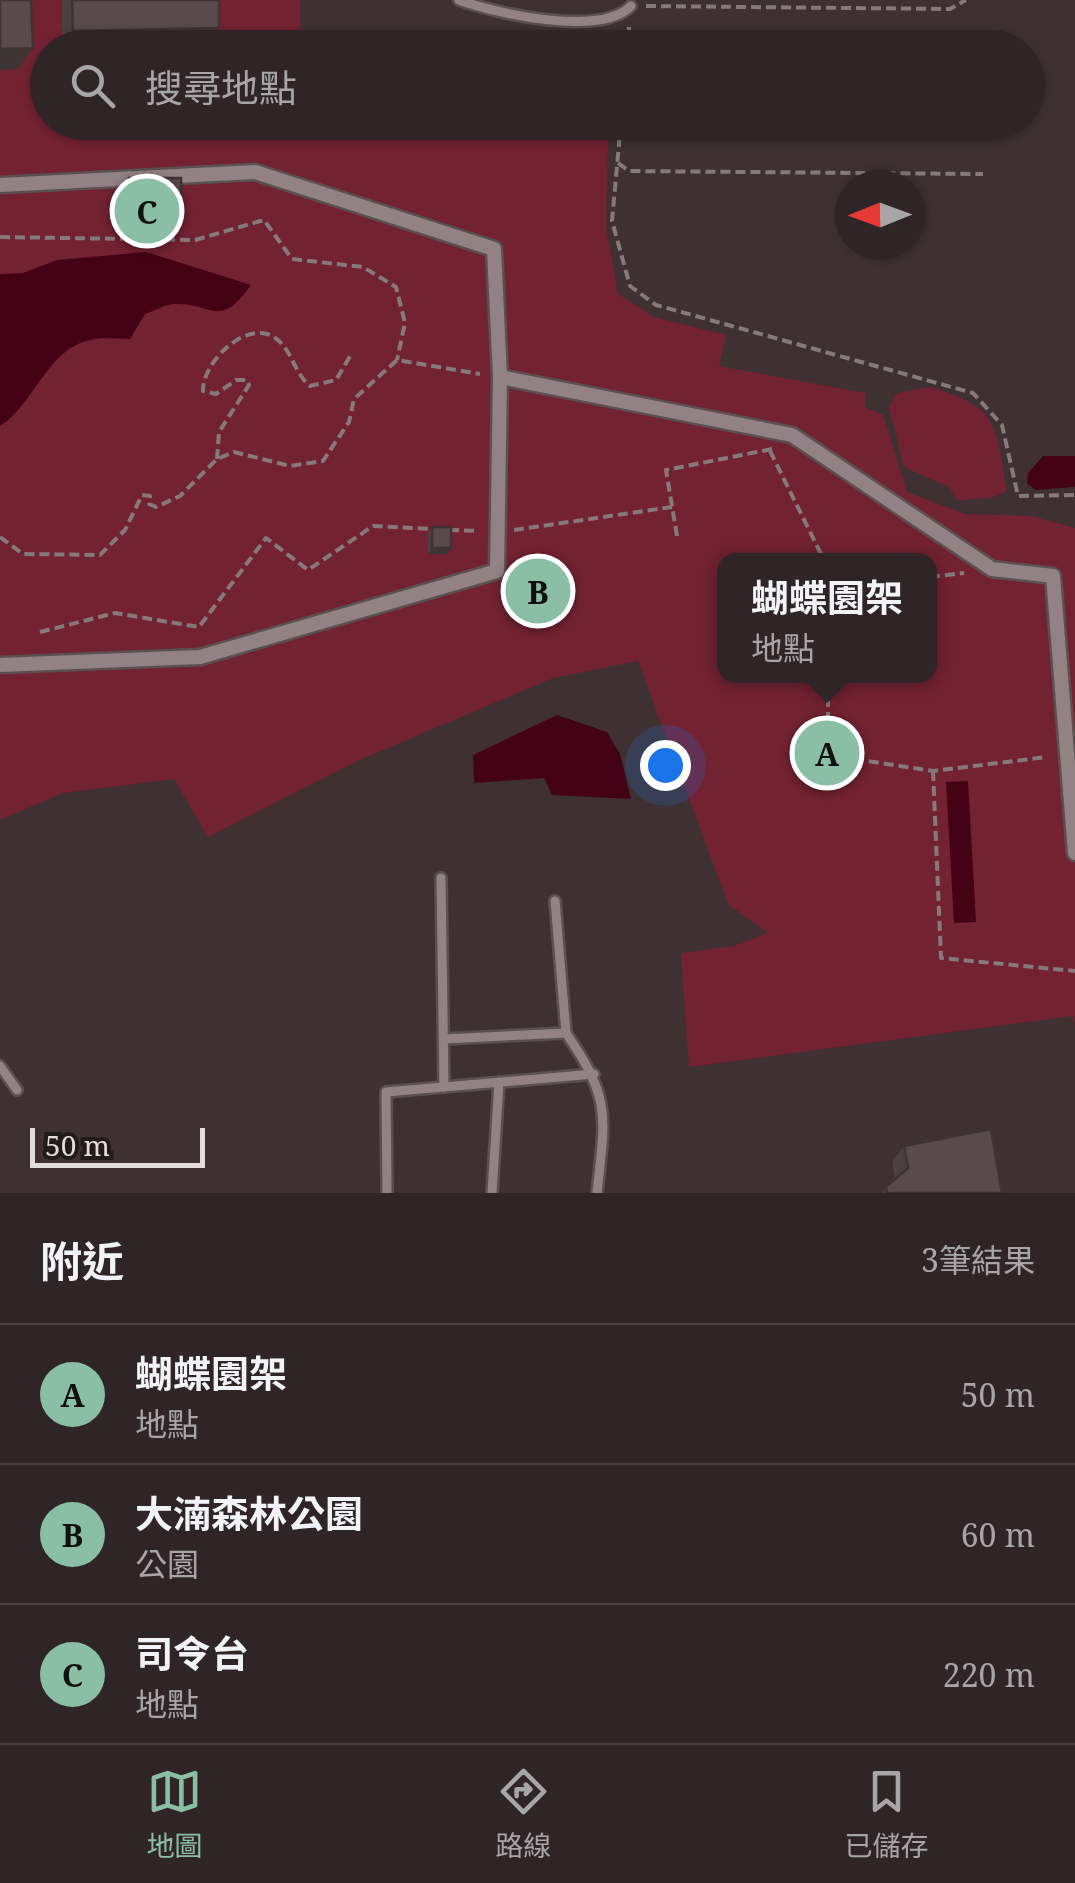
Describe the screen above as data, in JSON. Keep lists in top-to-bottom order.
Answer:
{
  "scale_bar": "50 m",
  "north": "left",
  "page": {
    "search": "搜尋地點",
    "pins": ["C", "B", "A"],
    "popup": ["蝴蝶園架", "地點"],
    "scale": "50 m",
    "heading": ["附近", "3筆結果"],
    "list": [
      {
        "mark": "A",
        "name": "蝴蝶園架",
        "note": "地點",
        "value": "50 m"
      },
      {
        "mark": "B",
        "name": "大湳森林公園",
        "note": "公園",
        "value": "60 m"
      },
      {
        "mark": "C",
        "name": "司令台",
        "note": "地點",
        "value": "220 m"
      }
    ],
    "nav": ["地圖", "路線", "已儲存"]
  }
}
